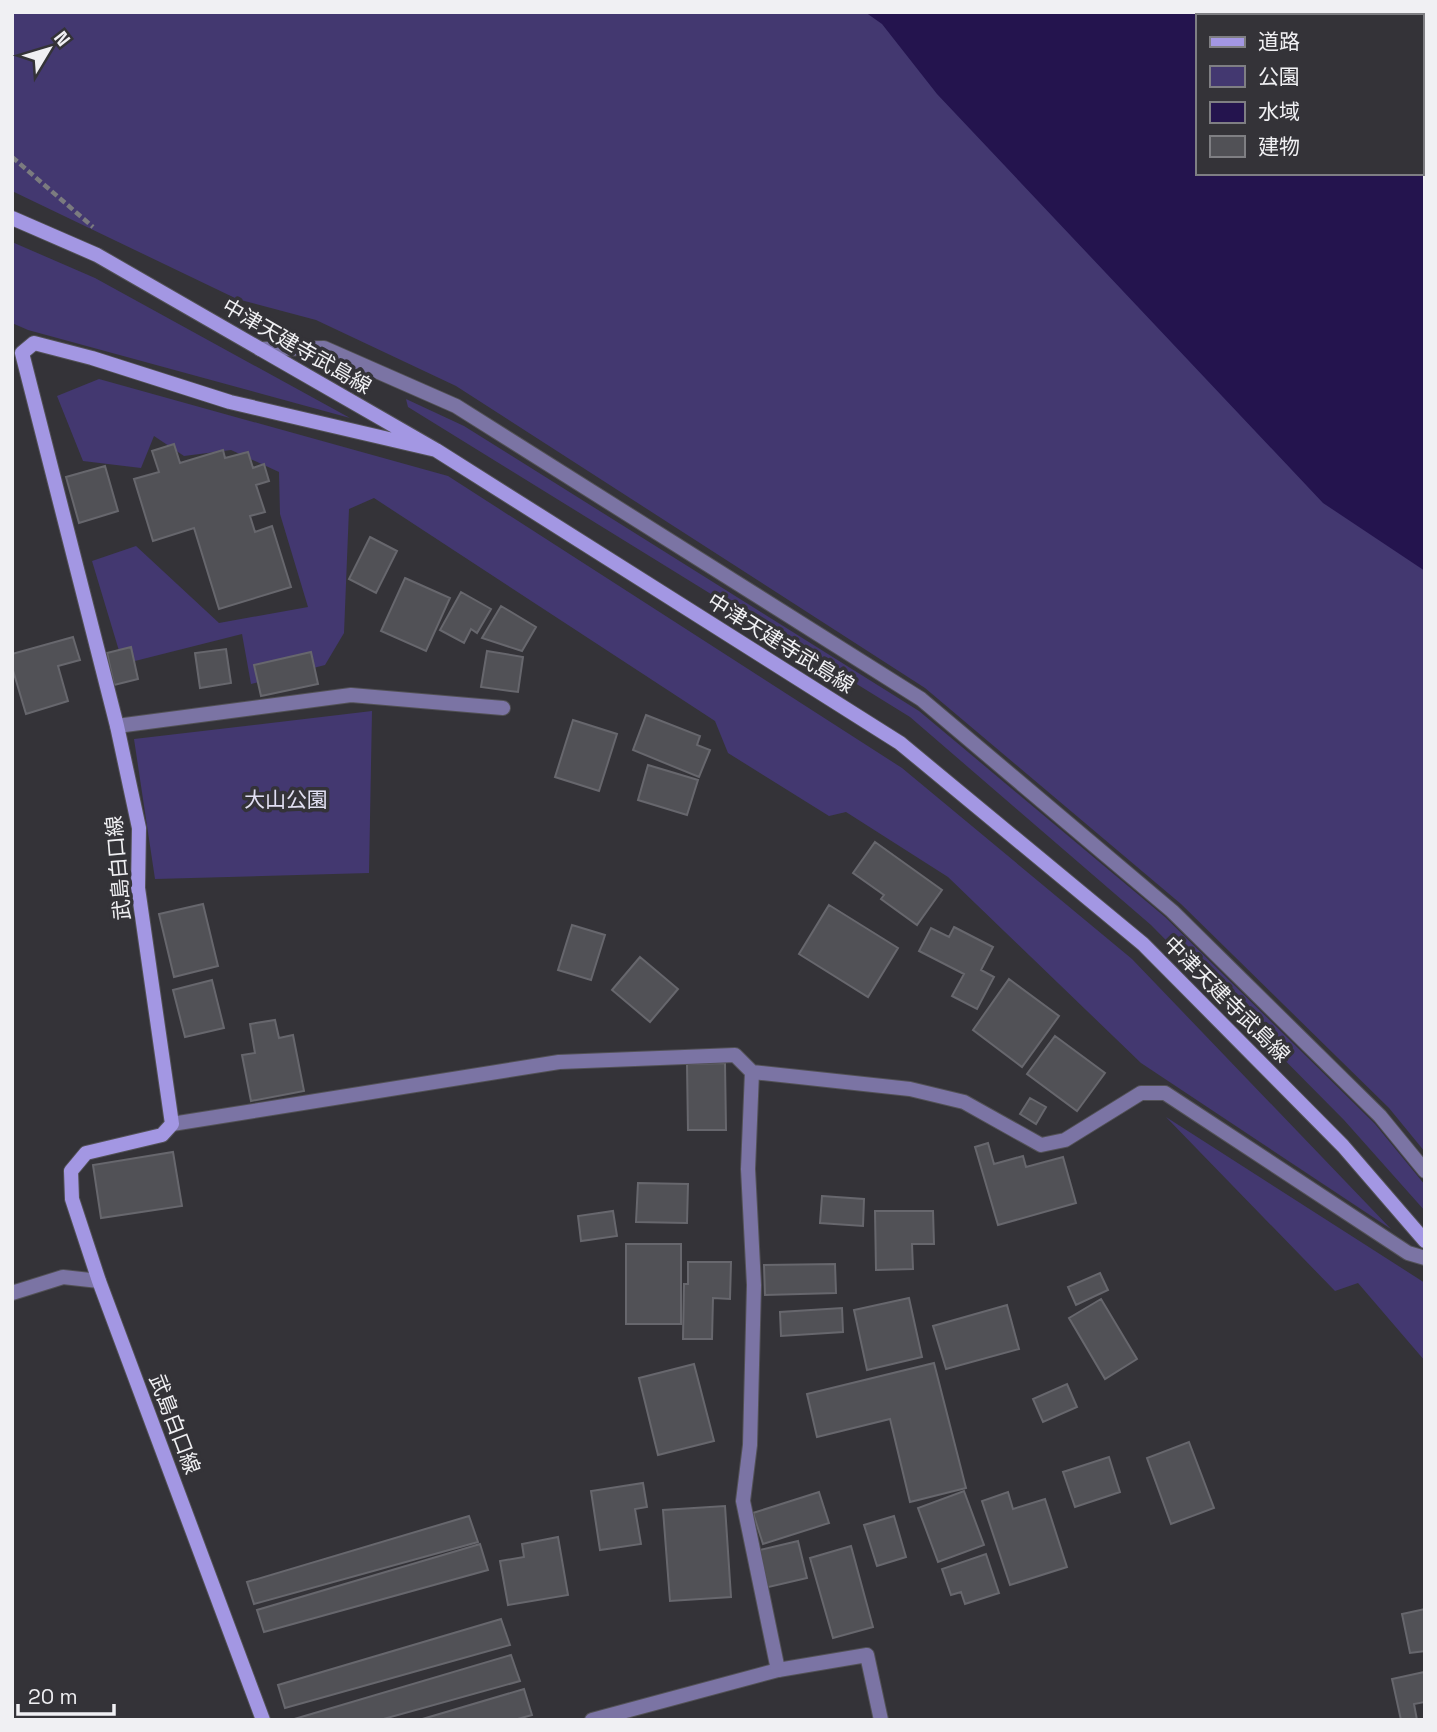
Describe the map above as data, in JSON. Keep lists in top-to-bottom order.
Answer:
{
  "streets": {
    "main road": ["中津天建寺武島線", "武島白口線"]
  },
  "crossings": [
    ["中津天建寺武島線", "武島白口線"]
  ],
  "parks": ["大山公園"],
  "legend": [
    "道路",
    "公園",
    "水域",
    "建物"
  ],
  "scale_bar": "20 m",
  "north": "top right"
}
